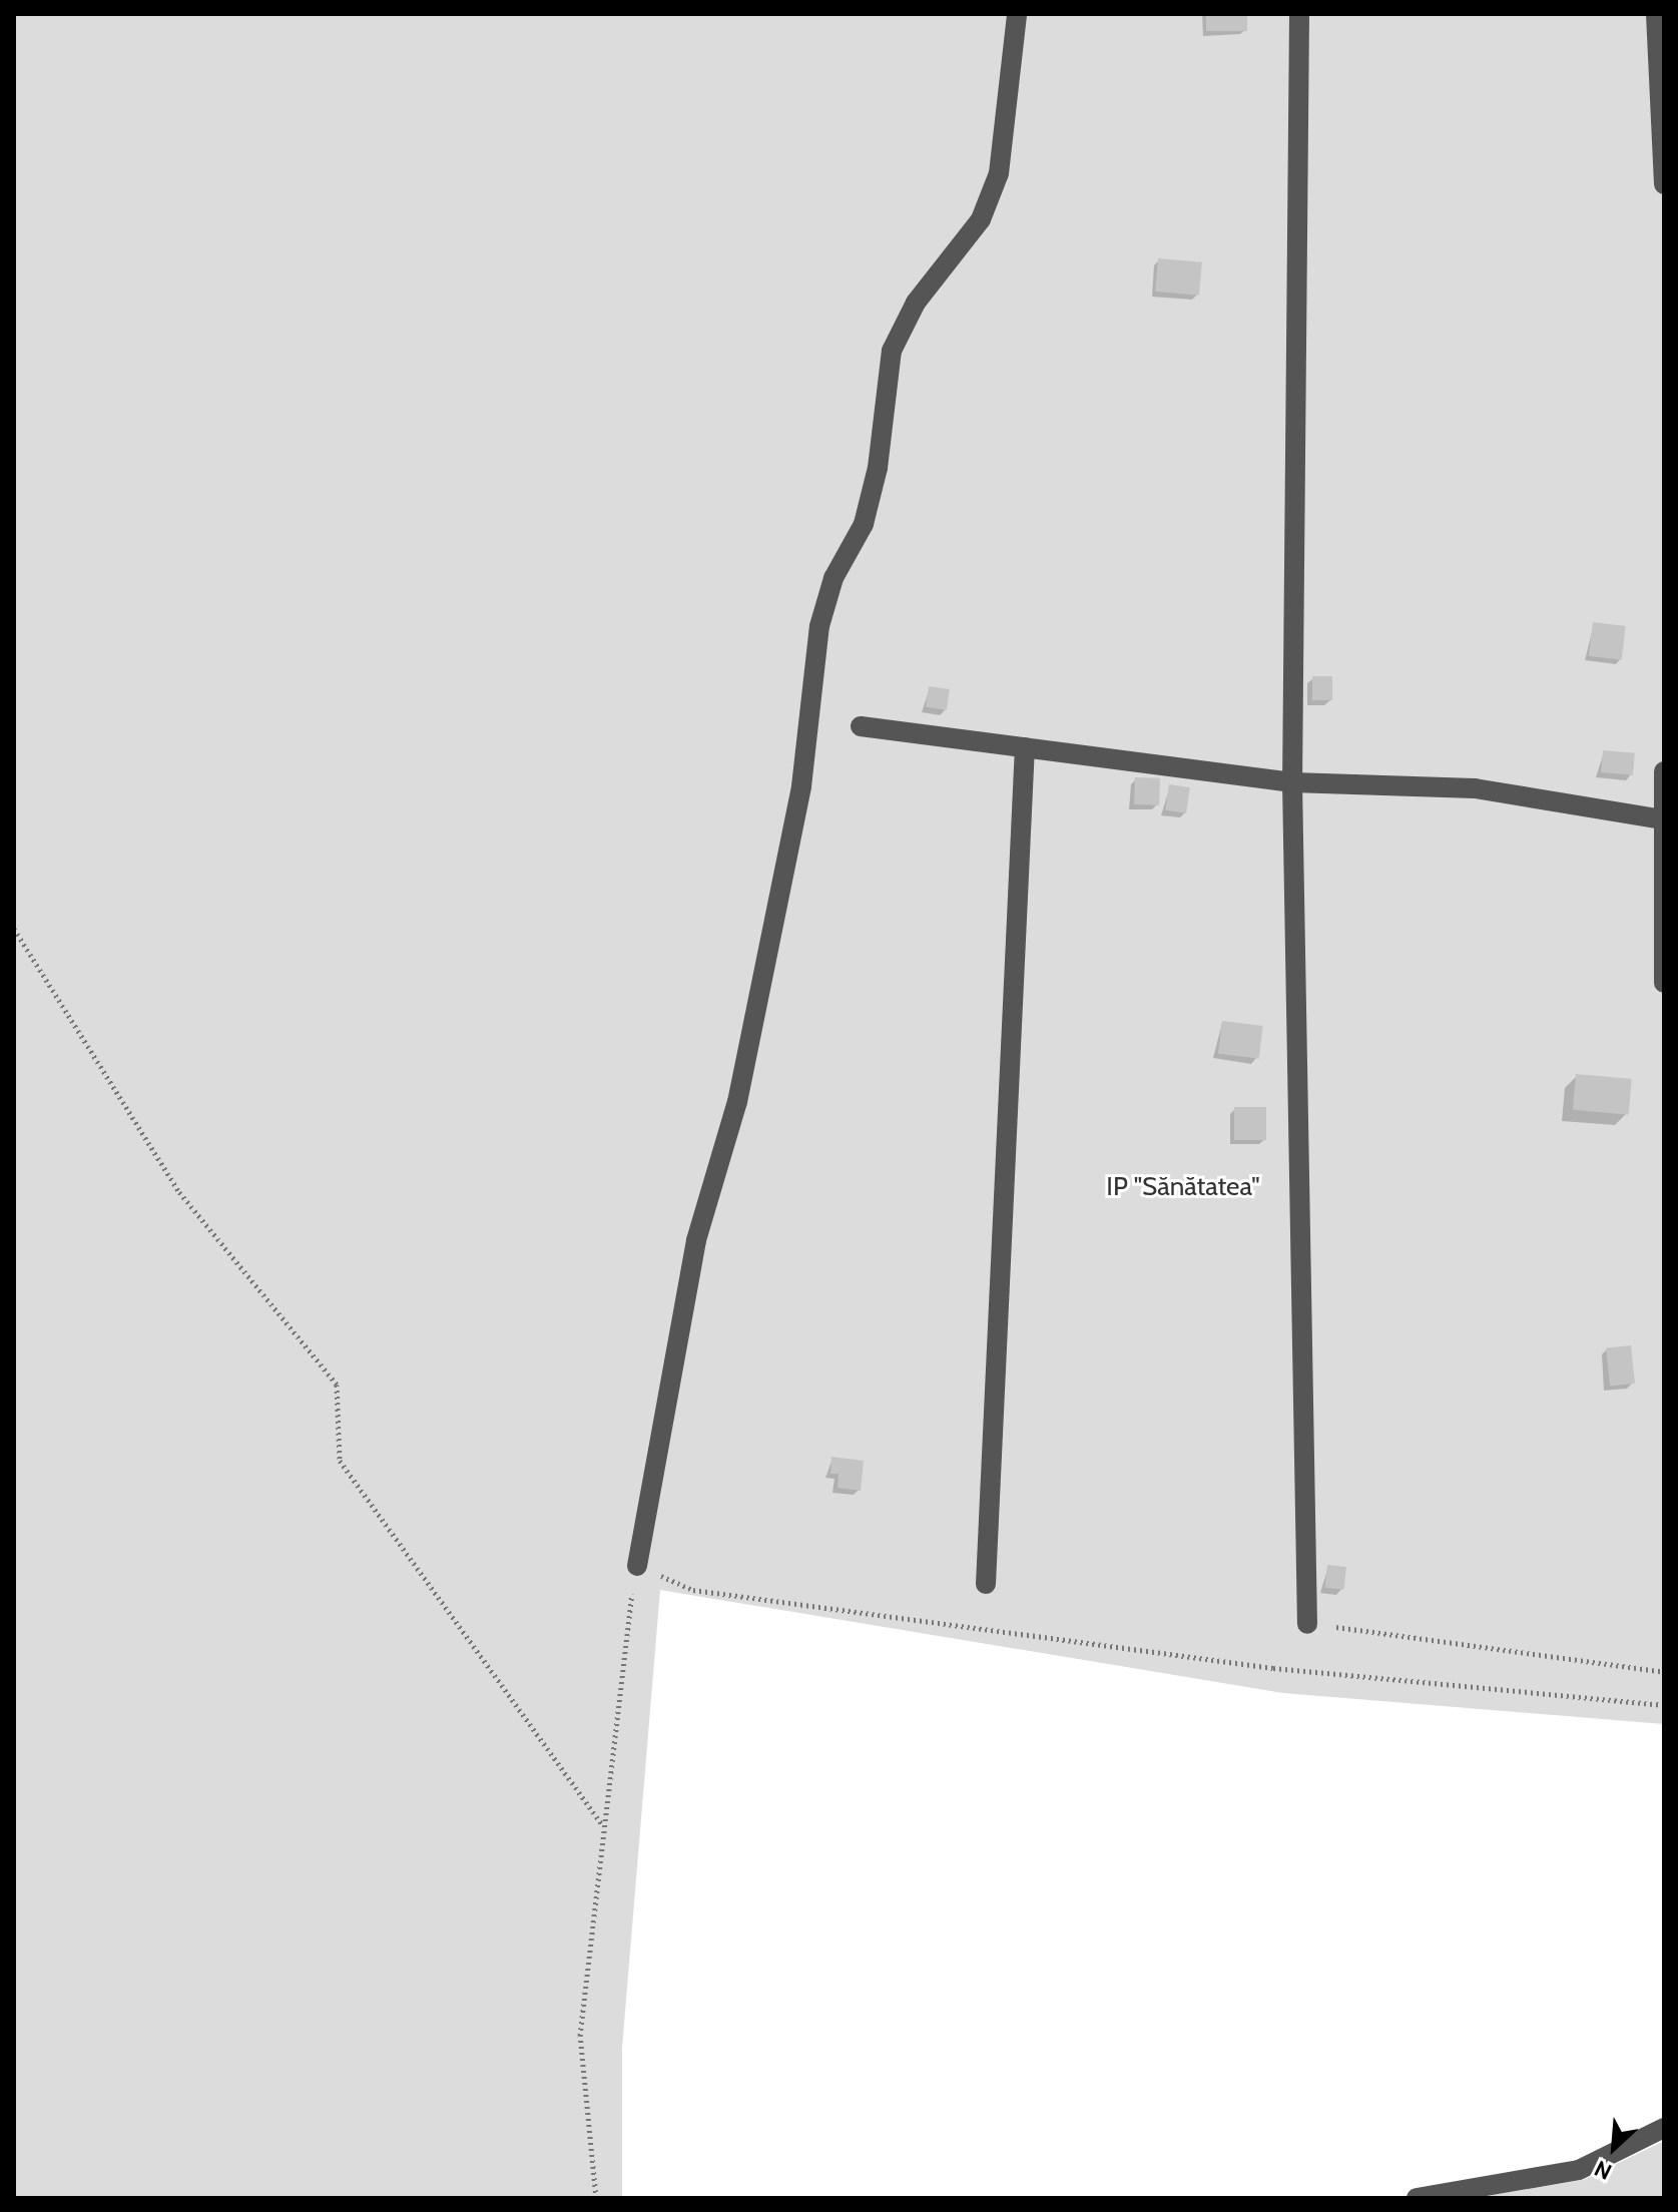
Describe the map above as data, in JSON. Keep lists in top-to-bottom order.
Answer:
{
  "parks": ["IP \"Sănătatea\""],
  "north": "bottom left"
}
